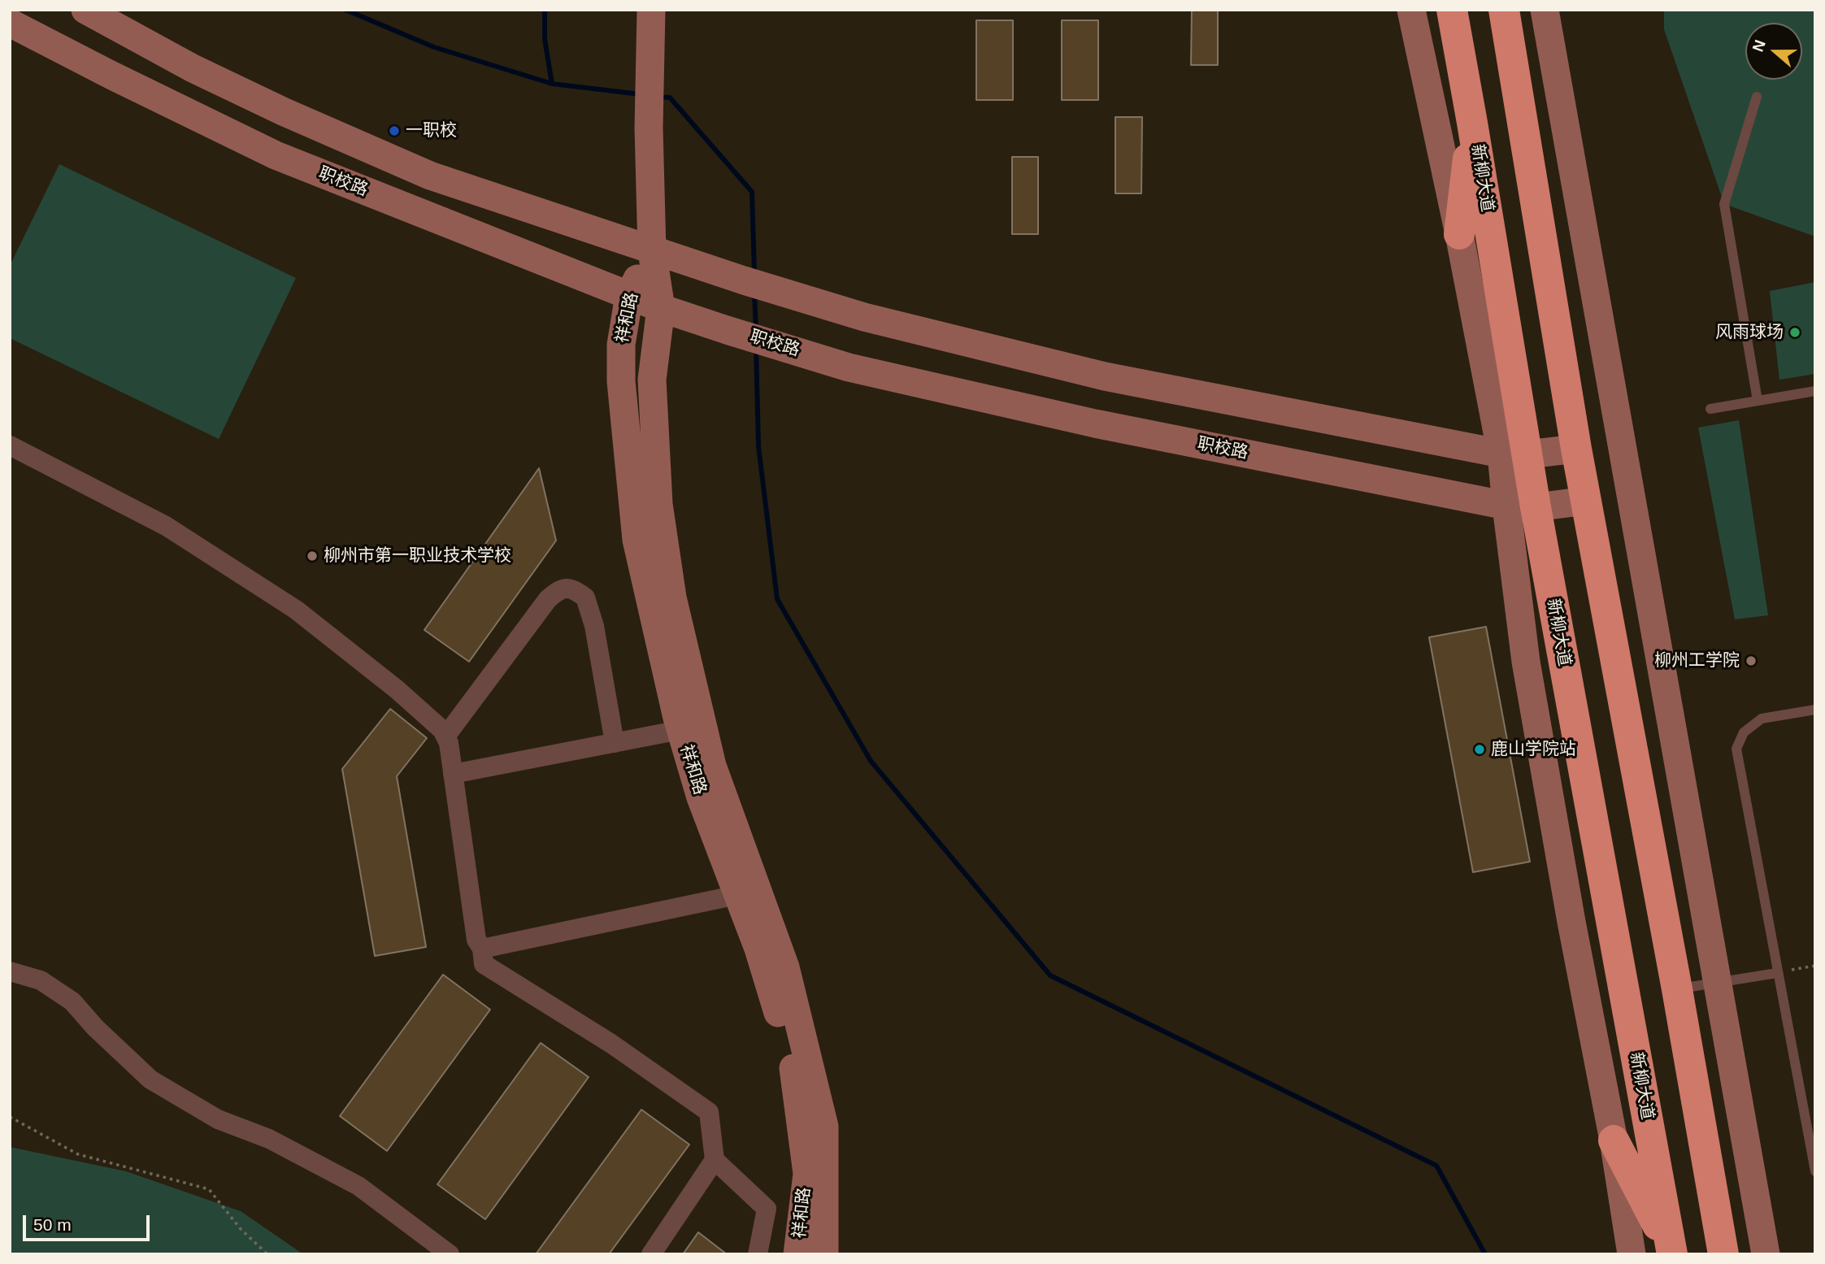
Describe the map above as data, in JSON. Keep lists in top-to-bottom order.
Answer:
{
  "streets": {
    "highway": ["新柳大道"],
    "main road": ["职校路", "祥和路"]
  },
  "crossings": [
    ["新柳大道", "职校路"],
    ["职校路", "祥和路"]
  ],
  "places": [
    "一职校",
    "风雨球场",
    "柳州市第一职业技术学校",
    "柳州工学院",
    "鹿山学院站"
  ],
  "scale_bar": "50 m",
  "north": "left"
}
